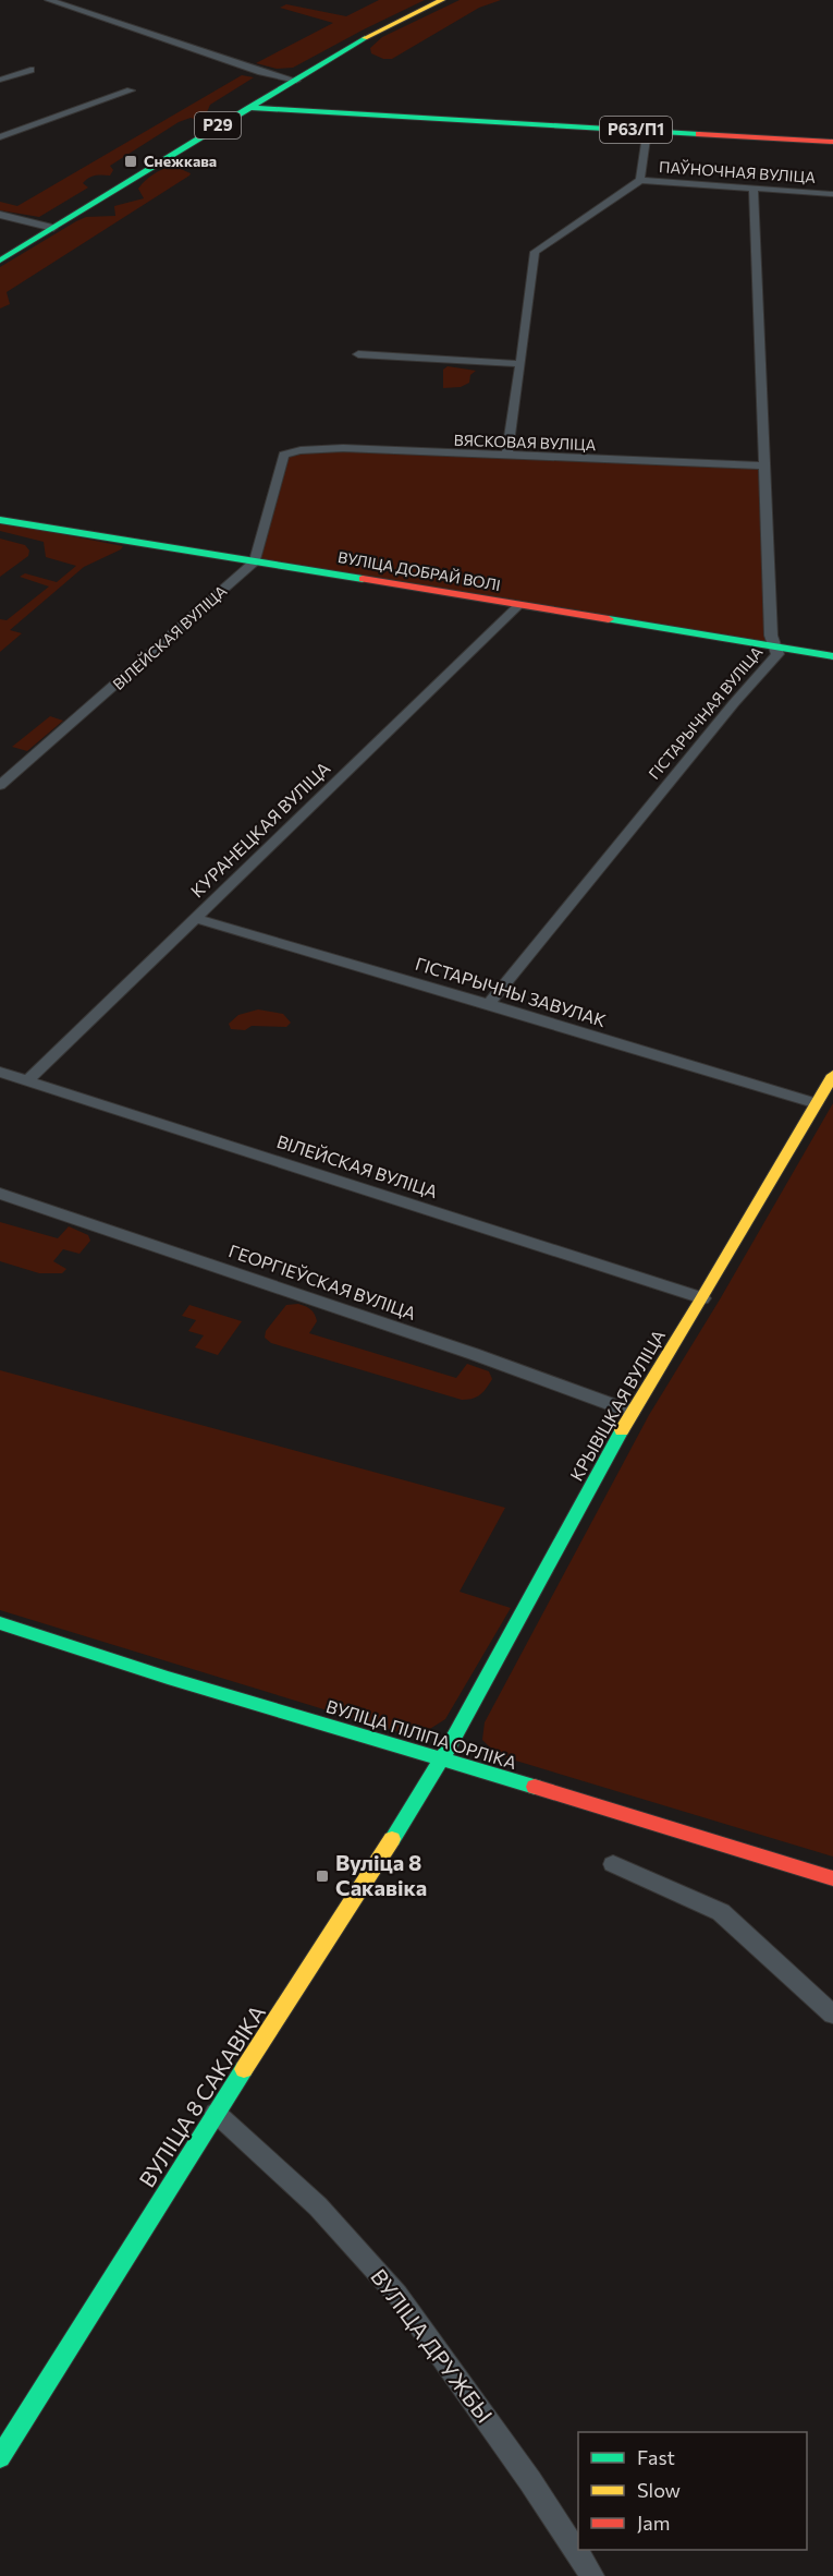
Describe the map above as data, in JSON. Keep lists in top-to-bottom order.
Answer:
{
  "streets": {
    "street": [
      "Р29",
      "Р63/П1",
      "ПАЎНОЧНАЯ ВУЛІЦА",
      "ВЯСКОВАЯ ВУЛІЦА",
      "ВУЛІЦА ДОБРАЙ ВОЛІ",
      "ВІЛЕЙСКАЯ ВУЛІЦА",
      "ГІСТАРЫЧНАЯ ВУЛІЦА",
      "КУРАНЕЦКАЯ ВУЛІЦА",
      "ГІСТАРЫЧНЫ ЗАВУЛАК",
      "ГЕОРГІЕЎСКАЯ ВУЛІЦА",
      "КРЫВІЦКАЯ ВУЛІЦА",
      "ВУЛІЦА ПІЛІПА ОРЛІКА",
      "ВУЛІЦА 8 САКАВІКА",
      "ВУЛІЦА ДРУЖБЫ"
    ]
  },
  "crossings": [
    ["Р29", "Р63/П1"],
    ["ПАЎНОЧНАЯ ВУЛІЦА", "ГІСТАРЫЧНАЯ ВУЛІЦА"],
    ["ВЯСКОВАЯ ВУЛІЦА", "ВУЛІЦА ДОБРАЙ ВОЛІ"],
    ["ВЯСКОВАЯ ВУЛІЦА", "ВІЛЕЙСКАЯ ВУЛІЦА"],
    ["ВЯСКОВАЯ ВУЛІЦА", "ГІСТАРЫЧНАЯ ВУЛІЦА"],
    ["ВУЛІЦА ДОБРАЙ ВОЛІ", "ВІЛЕЙСКАЯ ВУЛІЦА"],
    ["ВУЛІЦА ДОБРАЙ ВОЛІ", "ГІСТАРЫЧНАЯ ВУЛІЦА"],
    ["ВУЛІЦА ДОБРАЙ ВОЛІ", "КУРАНЕЦКАЯ ВУЛІЦА"],
    ["ВІЛЕЙСКАЯ ВУЛІЦА", "КУРАНЕЦКАЯ ВУЛІЦА"],
    ["ВІЛЕЙСКАЯ ВУЛІЦА", "КРЫВІЦКАЯ ВУЛІЦА"],
    ["ГІСТАРЫЧНАЯ ВУЛІЦА", "ГІСТАРЫЧНЫ ЗАВУЛАК"],
    ["КУРАНЕЦКАЯ ВУЛІЦА", "ГІСТАРЫЧНЫ ЗАВУЛАК"],
    ["ГІСТАРЫЧНЫ ЗАВУЛАК", "КРЫВІЦКАЯ ВУЛІЦА"],
    ["ГЕОРГІЕЎСКАЯ ВУЛІЦА", "КРЫВІЦКАЯ ВУЛІЦА"],
    ["КРЫВІЦКАЯ ВУЛІЦА", "ВУЛІЦА ПІЛІПА ОРЛІКА"],
    ["КРЫВІЦКАЯ ВУЛІЦА", "ВУЛІЦА 8 САКАВІКА"],
    ["ВУЛІЦА ПІЛІПА ОРЛІКА", "ВУЛІЦА 8 САКАВІКА"],
    ["ВУЛІЦА 8 САКАВІКА", "ВУЛІЦА ДРУЖБЫ"]
  ],
  "places": {
    "transit": ["Снежкава", "Вуліца 8 Сакавіка"]
  },
  "legend": ["Fast", "Slow", "Jam"]
}
